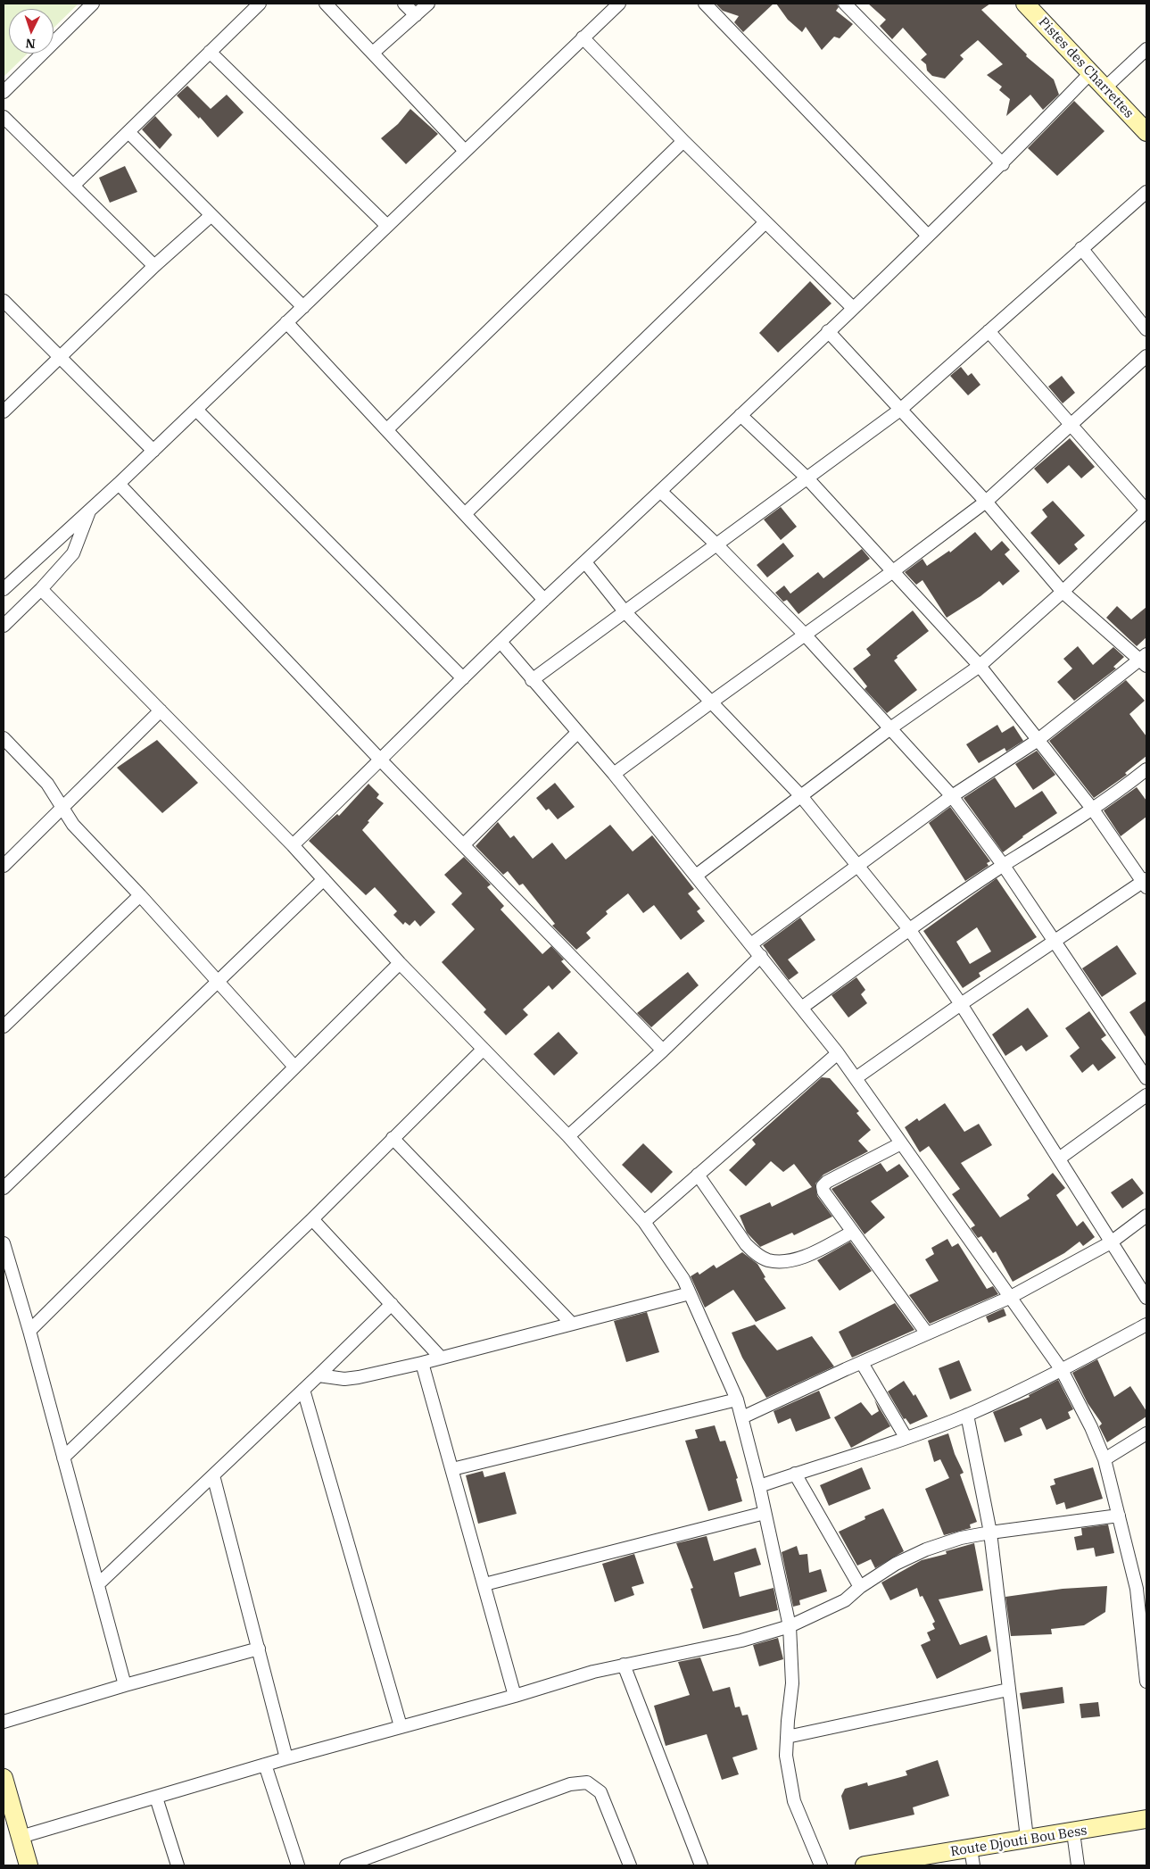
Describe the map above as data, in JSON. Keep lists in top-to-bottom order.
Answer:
{
  "streets": {
    "main road": ["Pistes des Charrettes", "Route Djouti Bou Bess"]
  },
  "north": "bottom"
}
